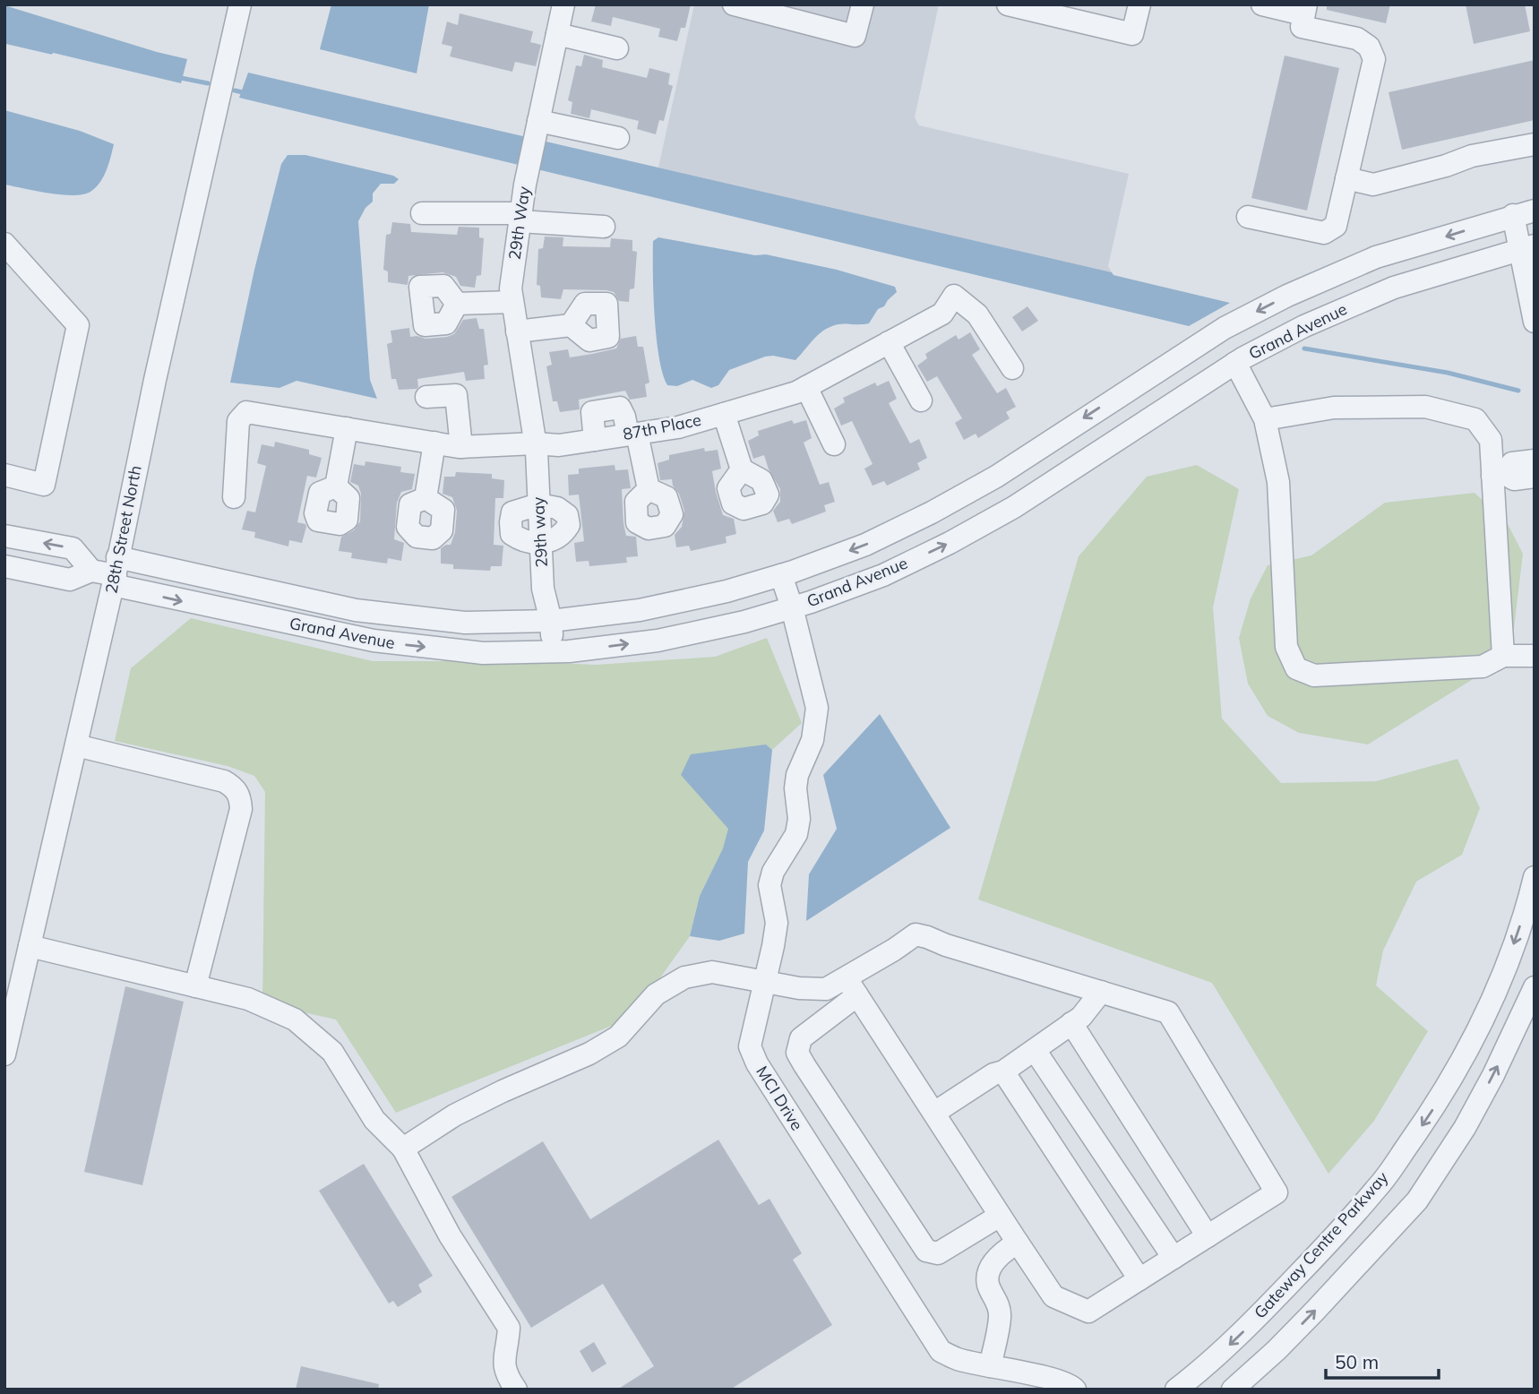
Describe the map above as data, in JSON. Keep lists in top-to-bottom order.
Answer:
{
  "streets": {
    "street": [
      "29th Way",
      "Grand Avenue",
      "87th Place",
      "28th Street North",
      "29th way",
      "MCI Drive",
      "Gateway Centre Parkway"
    ]
  },
  "crossings": [
    ["29th Way", "87th Place"],
    ["29th Way", "29th way"],
    ["Grand Avenue", "28th Street North"],
    ["Grand Avenue", "29th way"],
    ["Grand Avenue", "MCI Drive"],
    ["87th Place", "29th way"]
  ],
  "scale_bar": "50 m"
}
